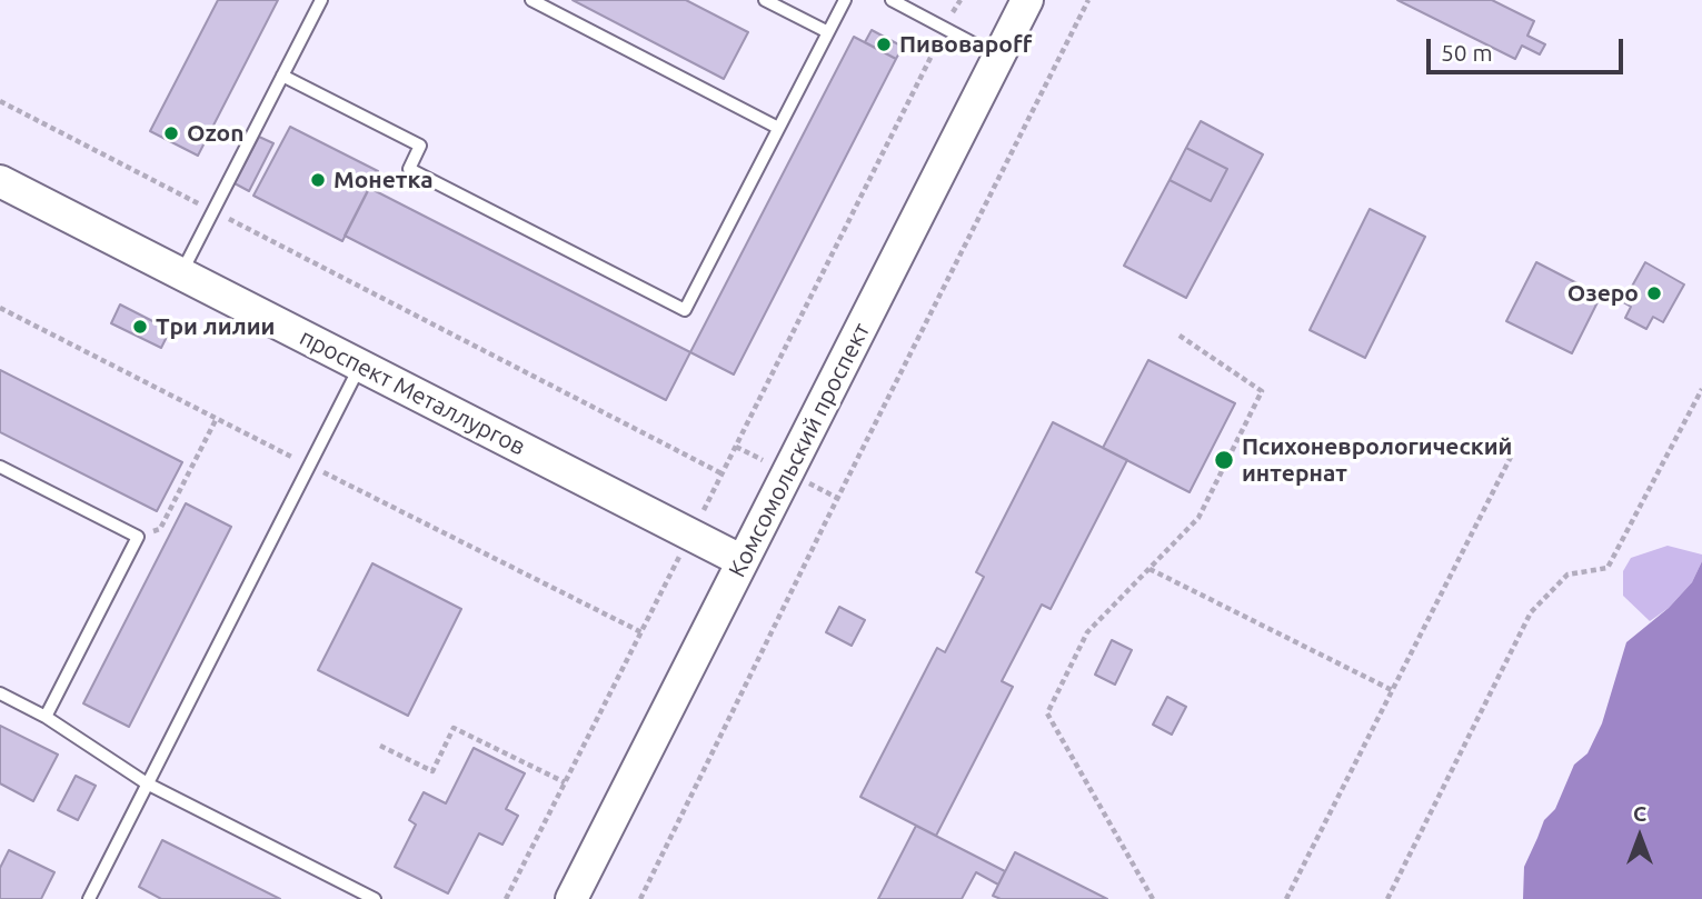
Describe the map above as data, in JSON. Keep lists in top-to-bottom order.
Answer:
{
  "streets": {
    "street": ["проспект Металлургов", "Комсомольский проспект"]
  },
  "crossings": [
    ["проспект Металлургов", "Комсомольский проспект"]
  ],
  "places": [
    "Пивовароff",
    "Ozon",
    "Монетка",
    "Озеро",
    "Три лилии",
    "Психоневрологический интернат"
  ],
  "scale_bar": "50 m",
  "north": "top"
}
